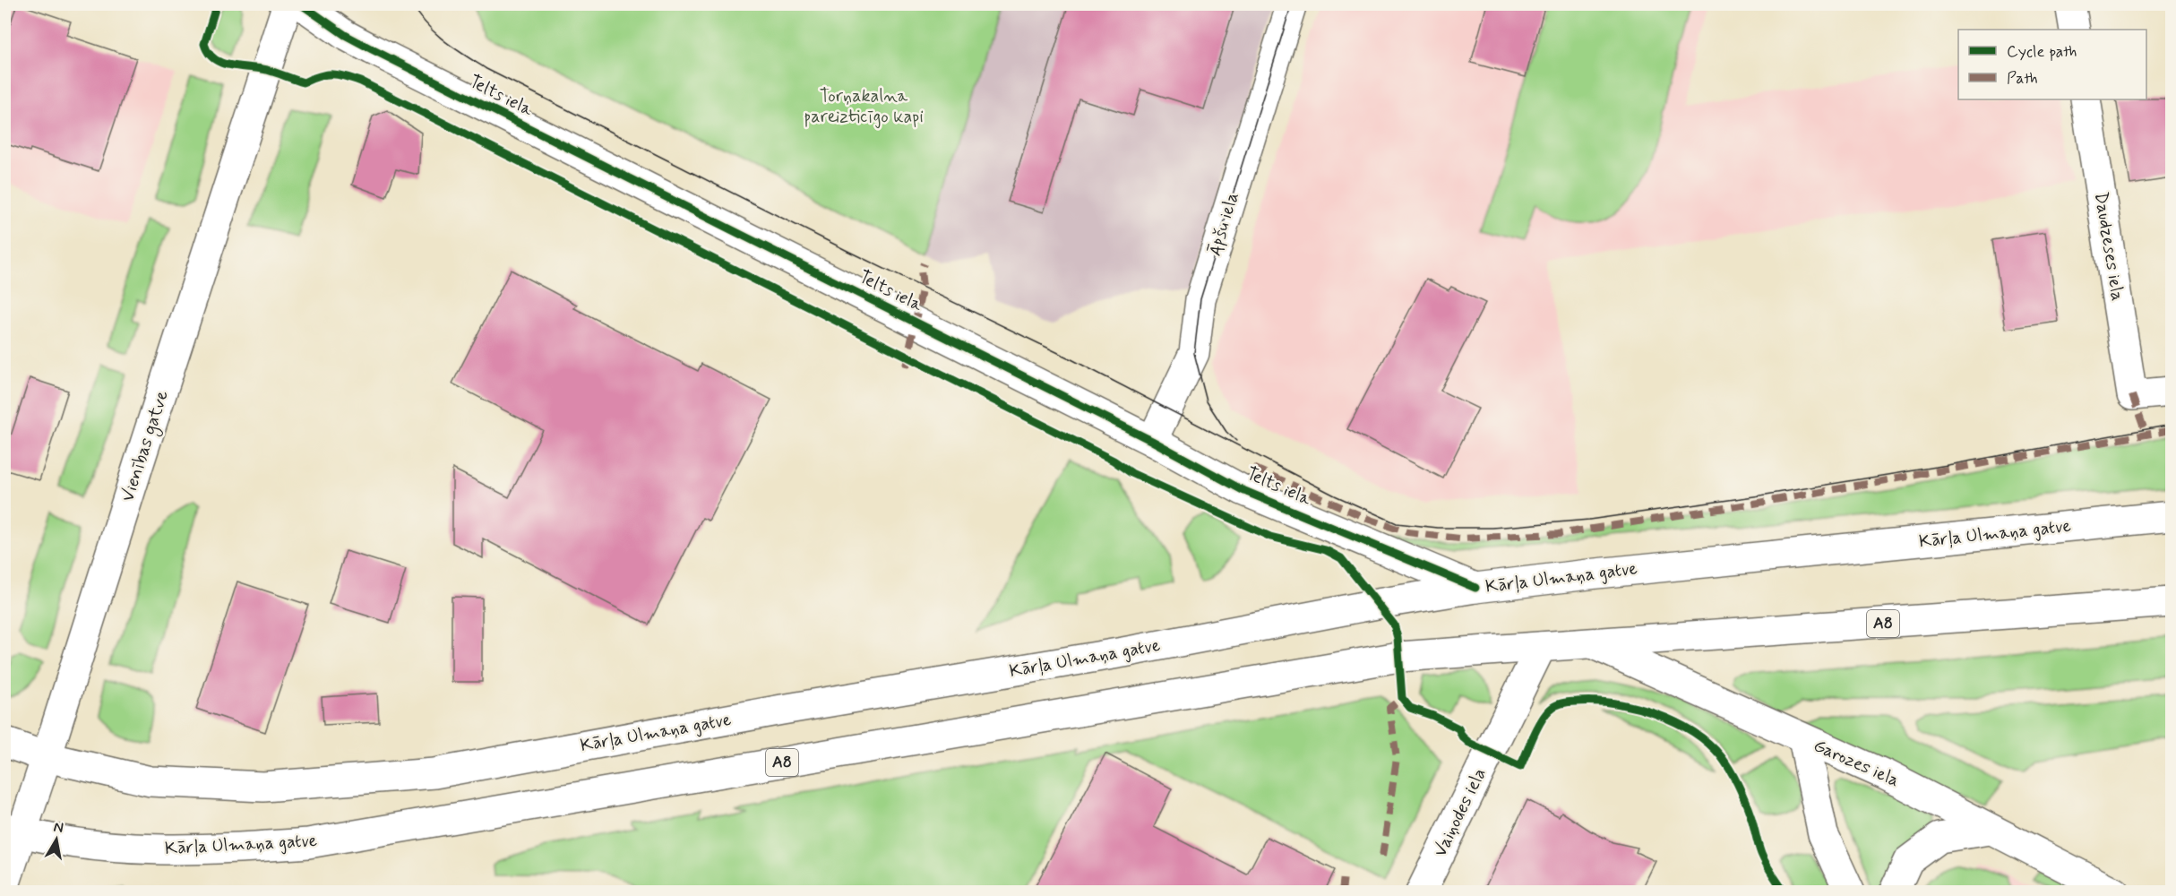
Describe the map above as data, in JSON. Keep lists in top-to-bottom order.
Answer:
{
  "streets": {
    "main road": [
      "Telts iela",
      "Āpšu iela",
      "Daudzeses iela",
      "Vienības gatve",
      "Kārļa Ulmaņa gatve",
      "A8",
      "Garozes iela",
      "Vaiņodes iela"
    ]
  },
  "crossings": [
    ["Telts iela", "Āpšu iela"],
    ["Telts iela", "Kārļa Ulmaņa gatve"],
    ["Vienības gatve", "Kārļa Ulmaņa gatve"],
    ["Kārļa Ulmaņa gatve", "Garozes iela"],
    ["Kārļa Ulmaņa gatve", "Vaiņodes iela"]
  ],
  "parks": ["Torņakalna pareizticīgo kapi"],
  "legend": ["Cycle path", "Path"],
  "north": "top"
}
